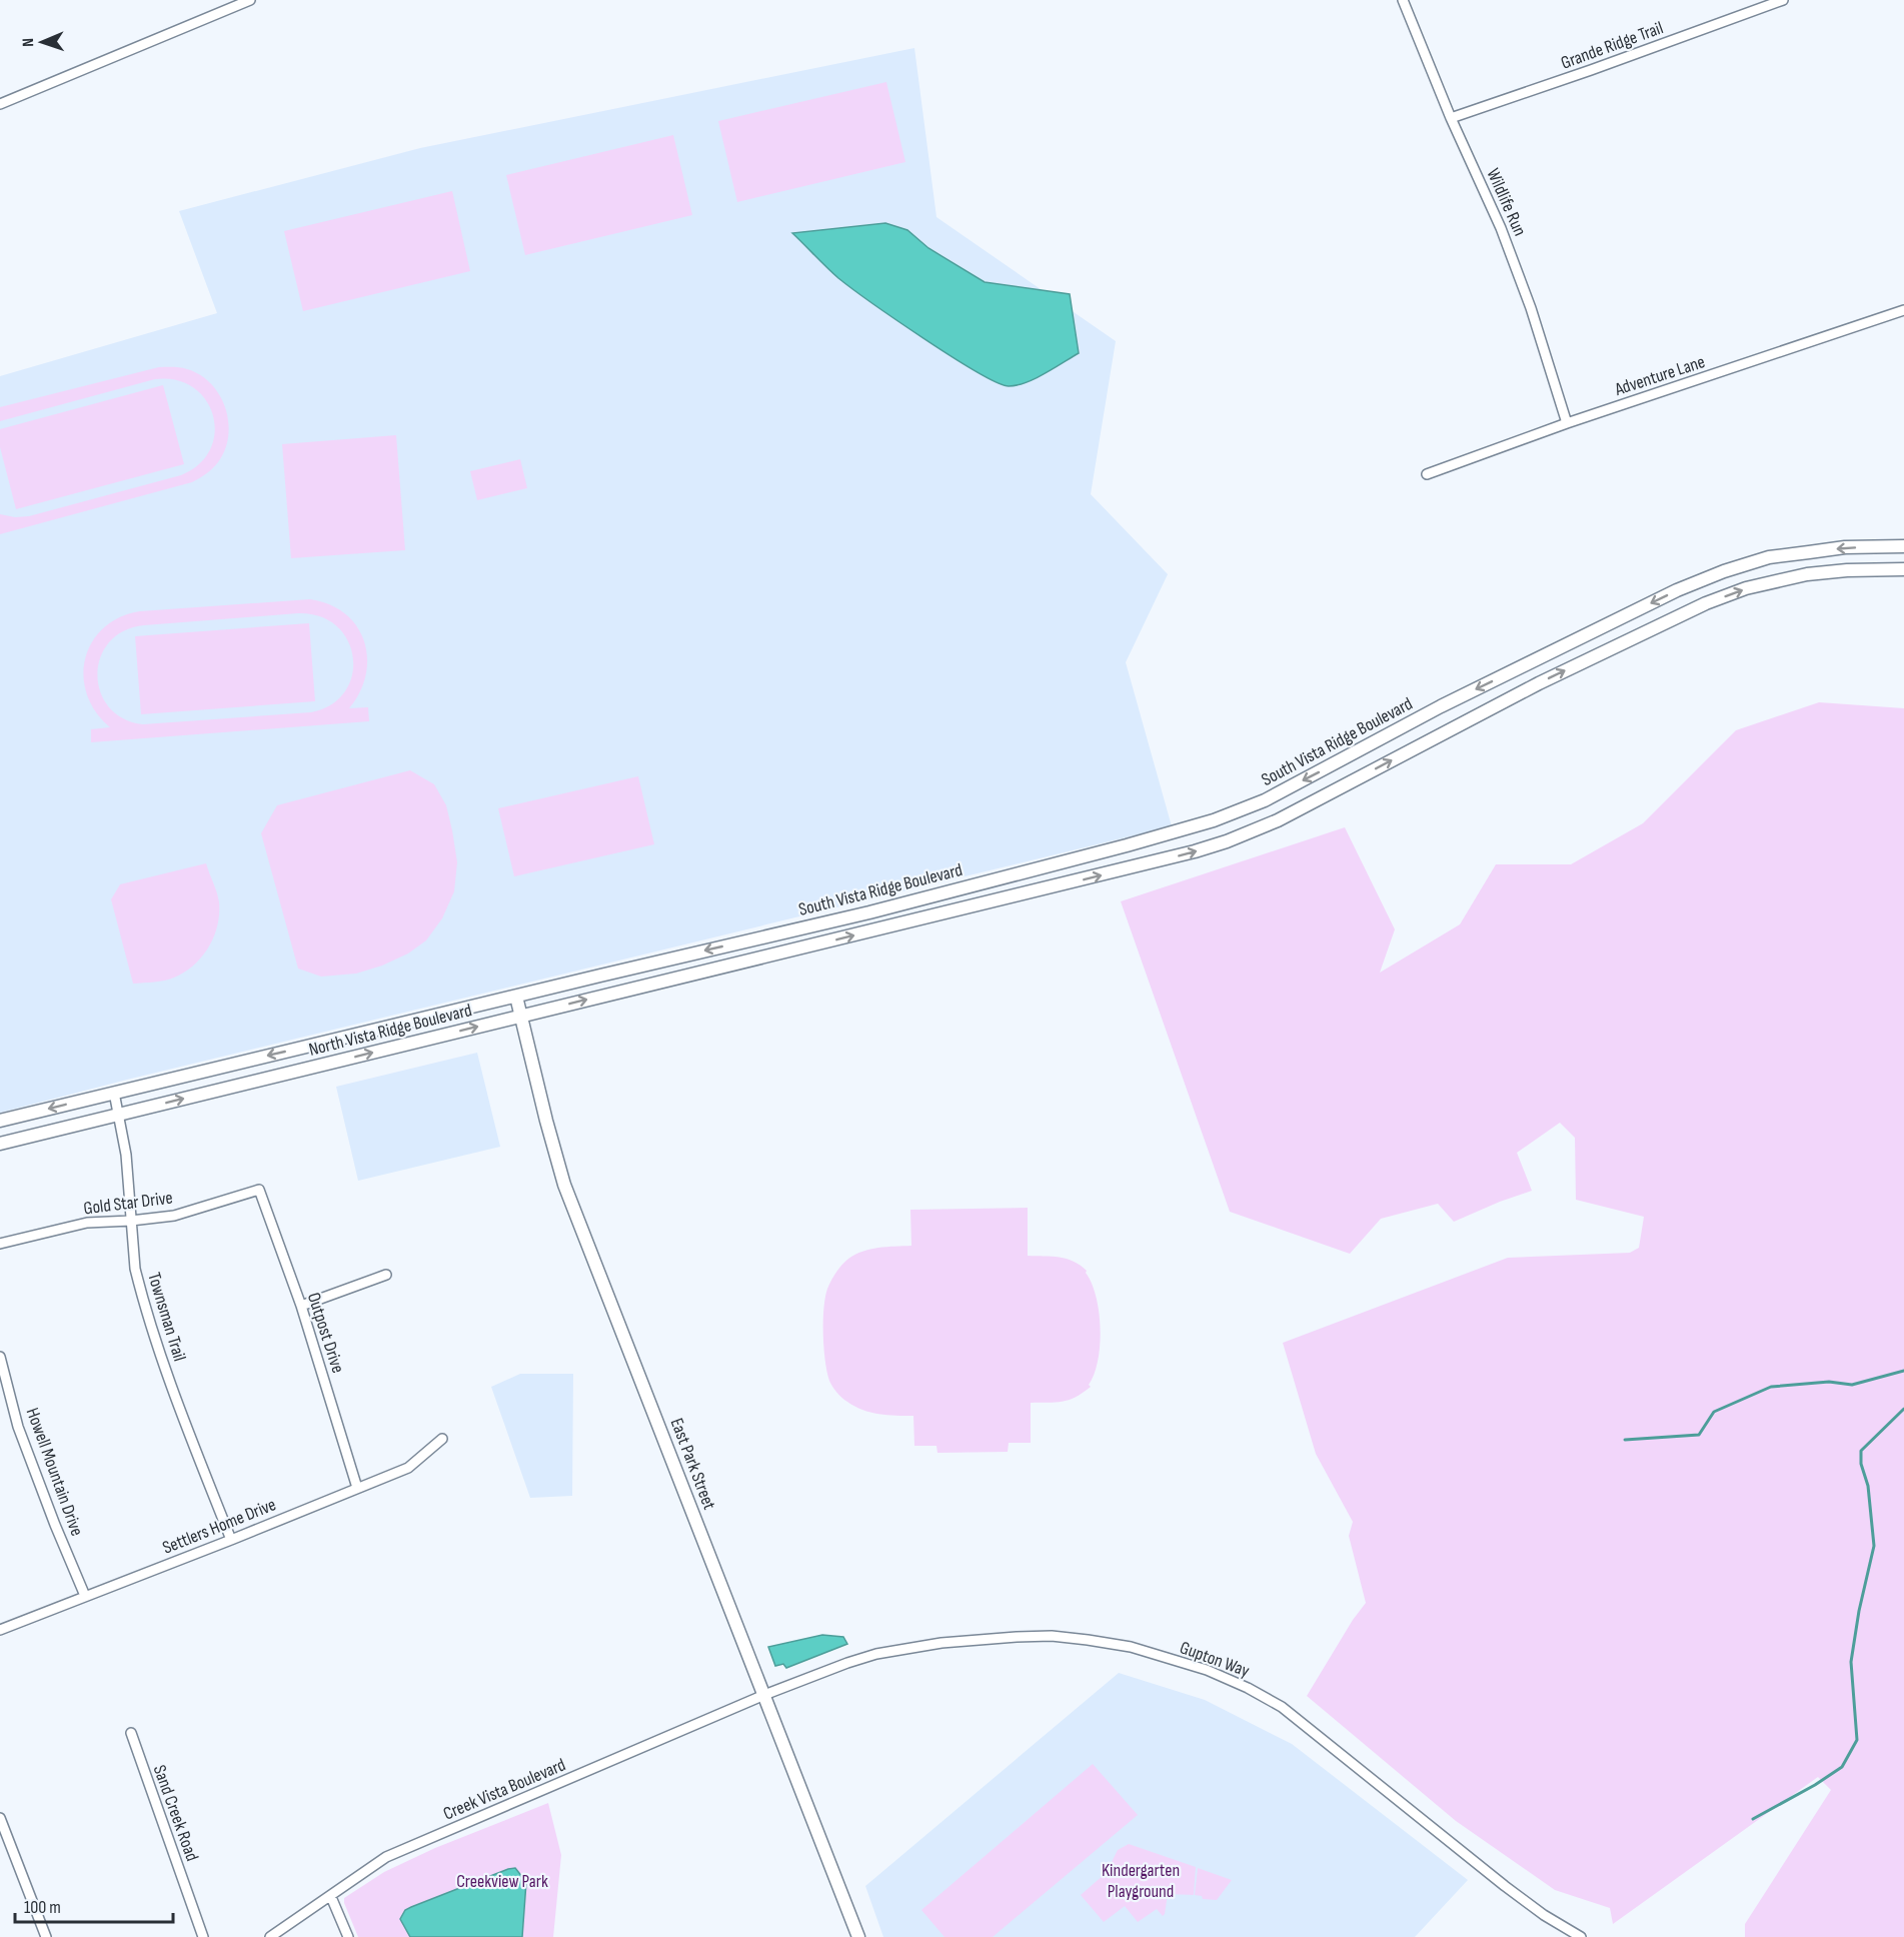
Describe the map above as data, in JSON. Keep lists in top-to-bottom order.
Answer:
{
  "streets": {
    "street": [
      "Grande Ridge Trail",
      "Wildlife Run",
      "Adventure Lane",
      "South Vista Ridge Boulevard",
      "North Vista Ridge Boulevard",
      "Gold Star Drive",
      "Townsman Trail",
      "Outpost Drive",
      "East Park Street",
      "Howell Mountain Drive",
      "Settlers Home Drive",
      "Gupton Way",
      "Creek Vista Boulevard",
      "Sand Creek Road"
    ]
  },
  "crossings": [
    ["Grande Ridge Trail", "Wildlife Run"],
    ["Wildlife Run", "Adventure Lane"],
    ["South Vista Ridge Boulevard", "North Vista Ridge Boulevard"],
    ["North Vista Ridge Boulevard", "Townsman Trail"],
    ["North Vista Ridge Boulevard", "East Park Street"],
    ["Gold Star Drive", "Townsman Trail"],
    ["Gold Star Drive", "Outpost Drive"],
    ["Townsman Trail", "Settlers Home Drive"],
    ["Outpost Drive", "Settlers Home Drive"],
    ["East Park Street", "Gupton Way"],
    ["East Park Street", "Creek Vista Boulevard"],
    ["Howell Mountain Drive", "Settlers Home Drive"],
    ["Gupton Way", "Creek Vista Boulevard"]
  ],
  "parks": ["Kindergarten Playground", "Creekview Park"],
  "scale_bar": "100 m",
  "north": "left"
}
